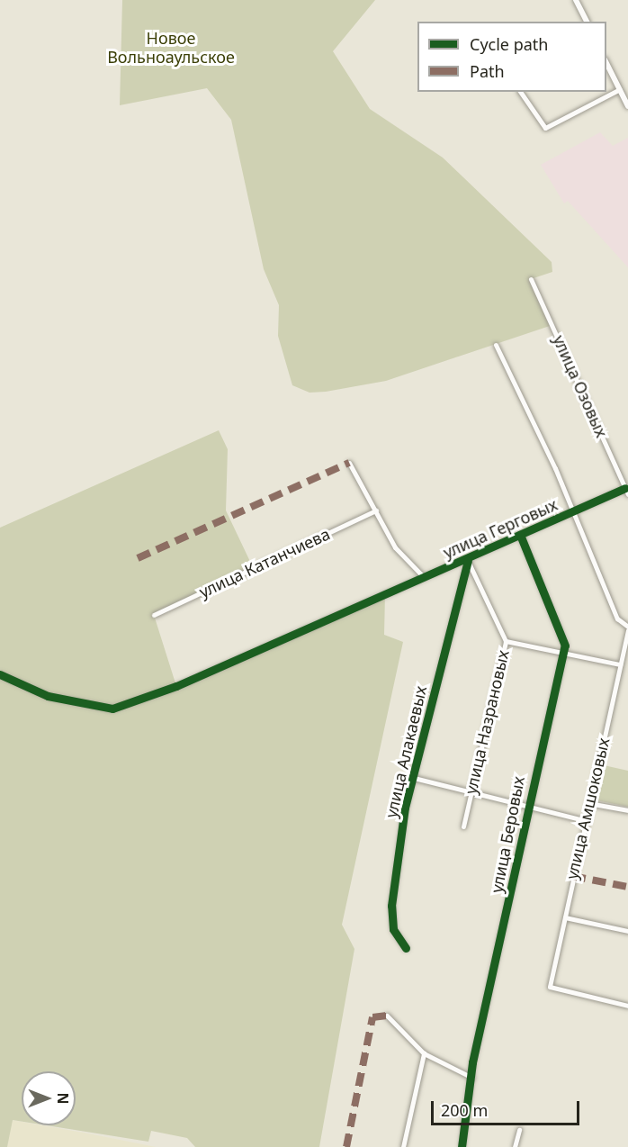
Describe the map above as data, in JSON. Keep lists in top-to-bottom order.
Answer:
{
  "streets": {
    "street": [
      "улица Озовых",
      "улица Герговых",
      "улица Катанчиева",
      "улица Назрановых",
      "улица Алакаевых",
      "улица Амшоковых",
      "улица Беровых"
    ]
  },
  "crossings": [
    ["улица Озовых", "улица Герговых"],
    ["улица Герговых", "улица Назрановых"],
    ["улица Герговых", "улица Алакаевых"],
    ["улица Герговых", "улица Амшоковых"],
    ["улица Назрановых", "улица Алакаевых"]
  ],
  "parks": ["Новое Вольноаульское"],
  "legend": ["Cycle path", "Path"],
  "scale_bar": "200 m",
  "north": "right"
}
